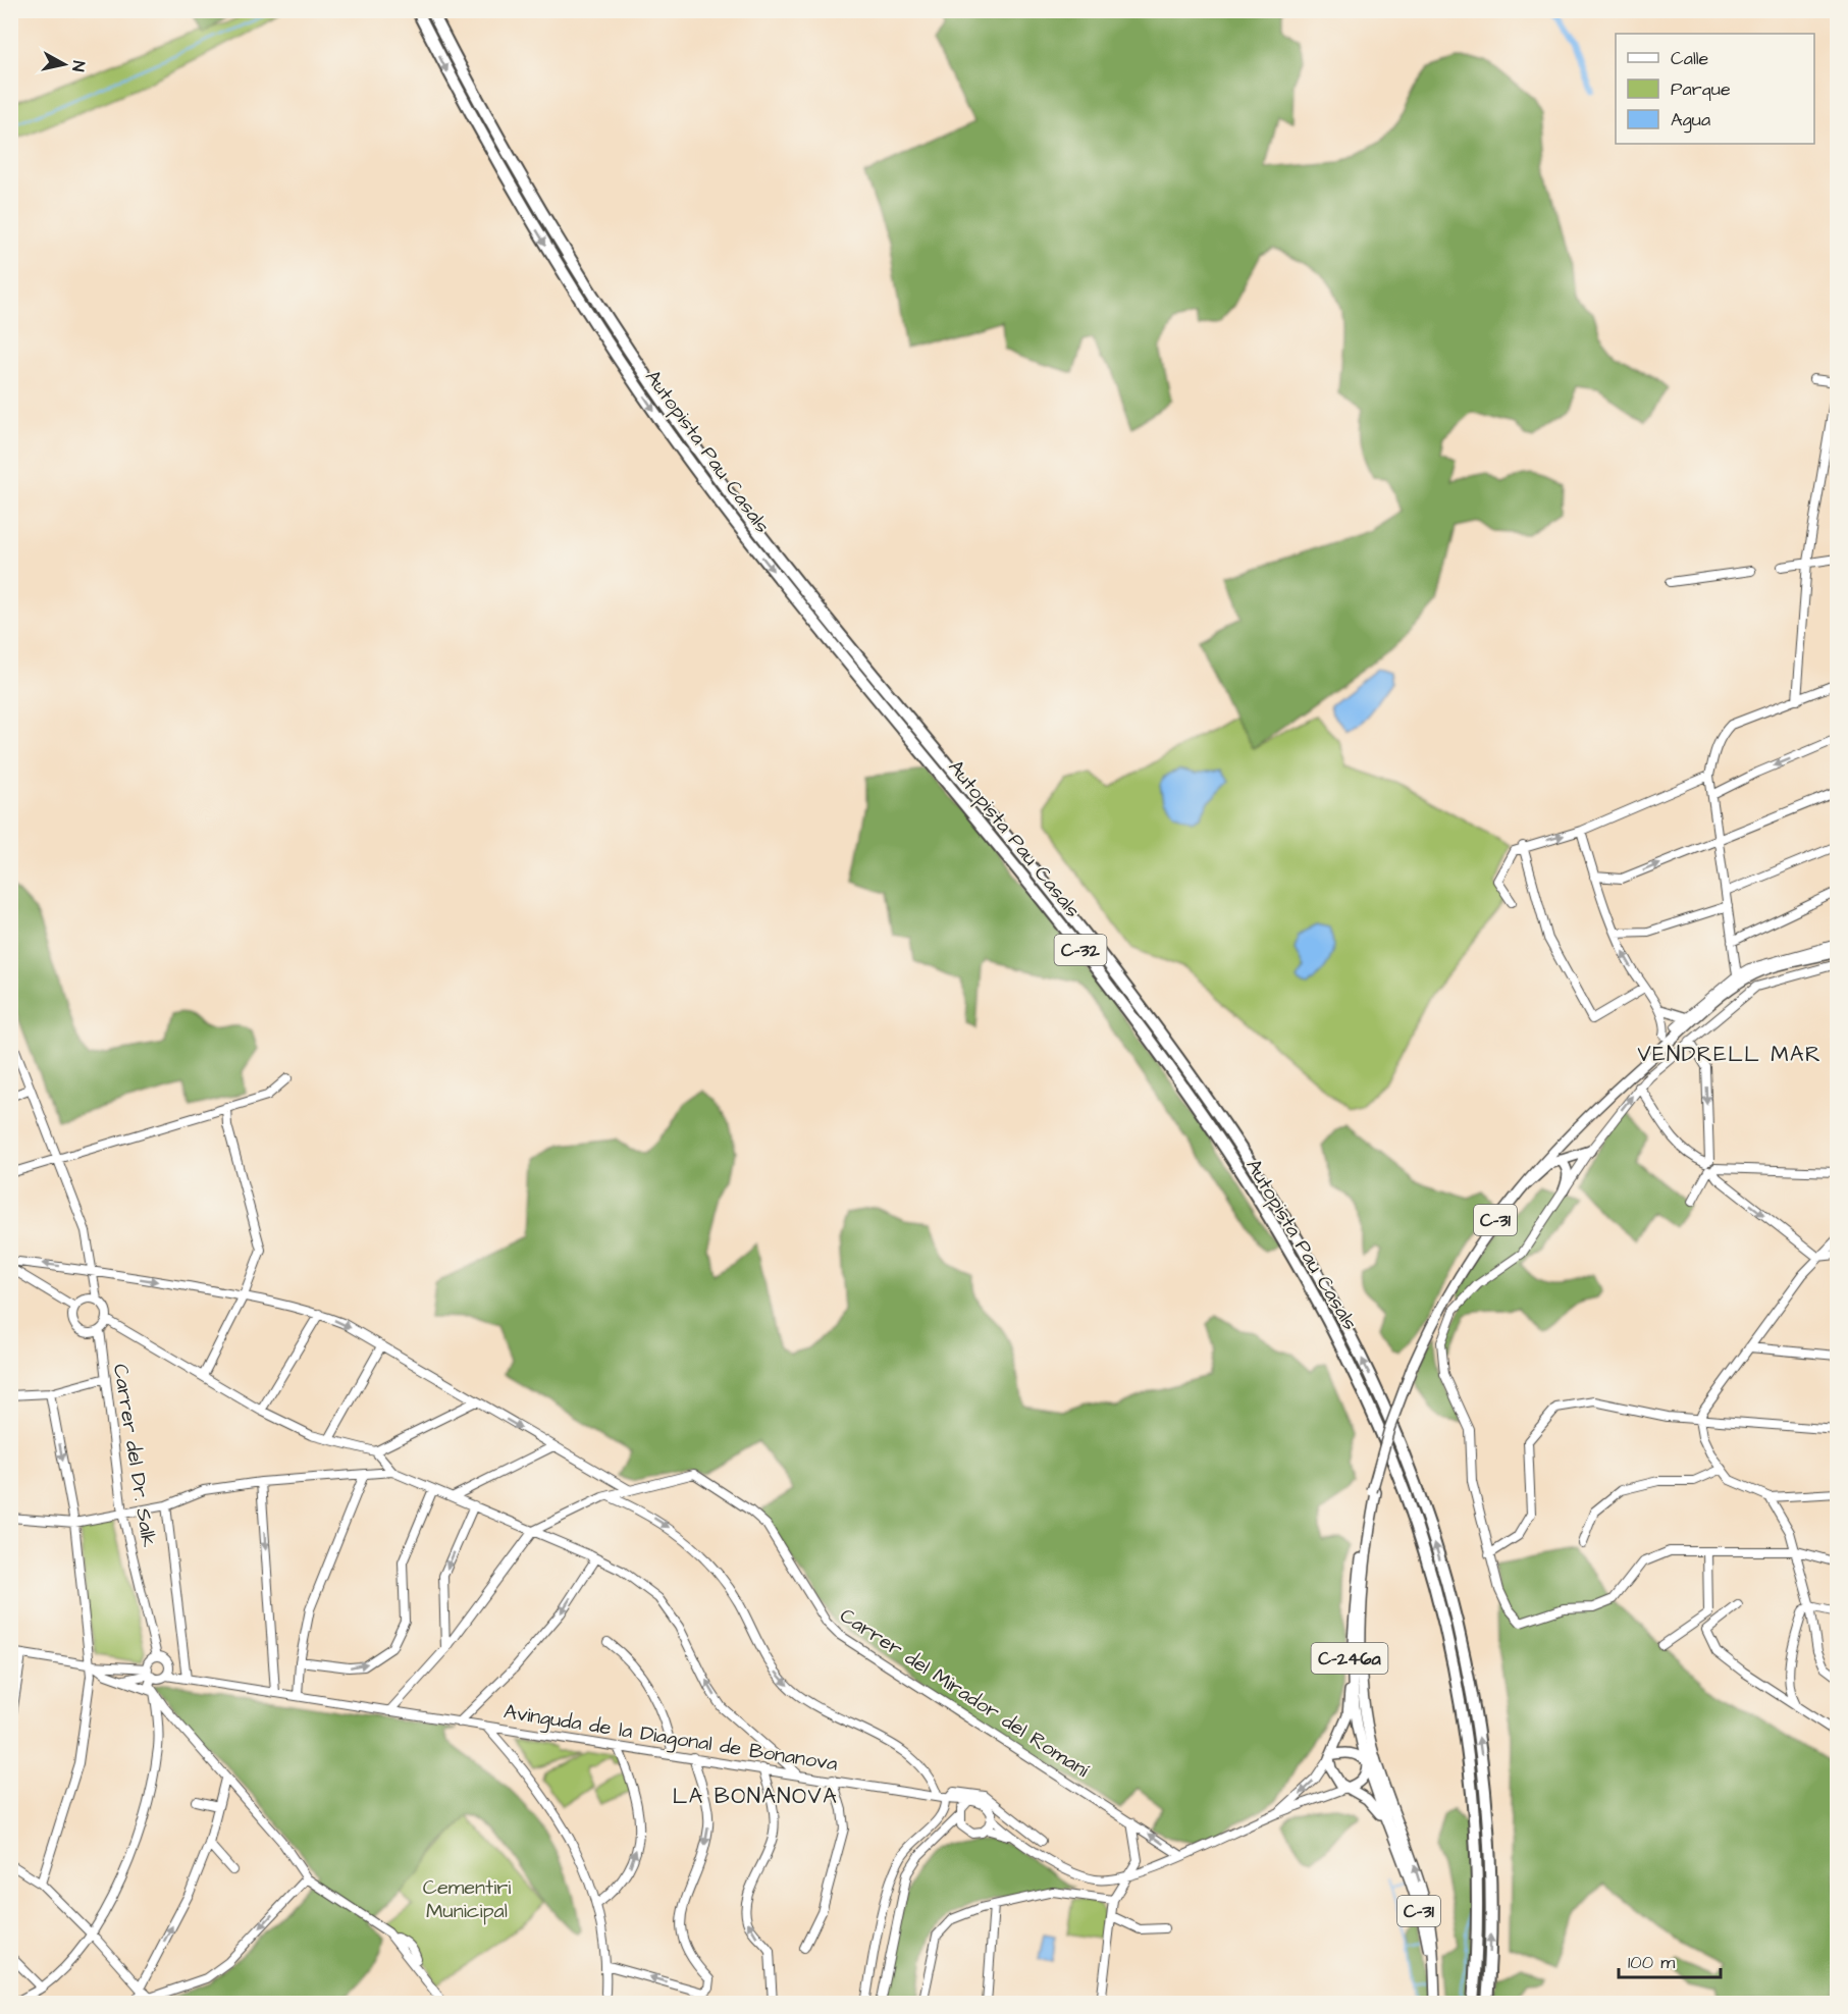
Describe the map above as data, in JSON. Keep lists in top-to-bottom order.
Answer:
{
  "streets": {
    "highway": ["Autopista Pau Casals", "C-32"],
    "main road": ["C-31", "C-246a"],
    "street": ["Carrer del Dr. Salk", "Carrer del Mirador del Romaní", "Avinguda de la Diagonal de Bonanova"]
  },
  "crossings": [
    ["C-31", "C-246a"],
    ["Carrer del Dr. Salk", "Avinguda de la Diagonal de Bonanova"],
    ["C-246a", "Carrer del Mirador del Romaní"]
  ],
  "districts": ["VENDRELL MAR", "LA BONANOVA"],
  "parks": ["Cementiri Municipal"],
  "legend": ["Calle", "Parque", "Agua"],
  "scale_bar": "100 m",
  "north": "right"
}
